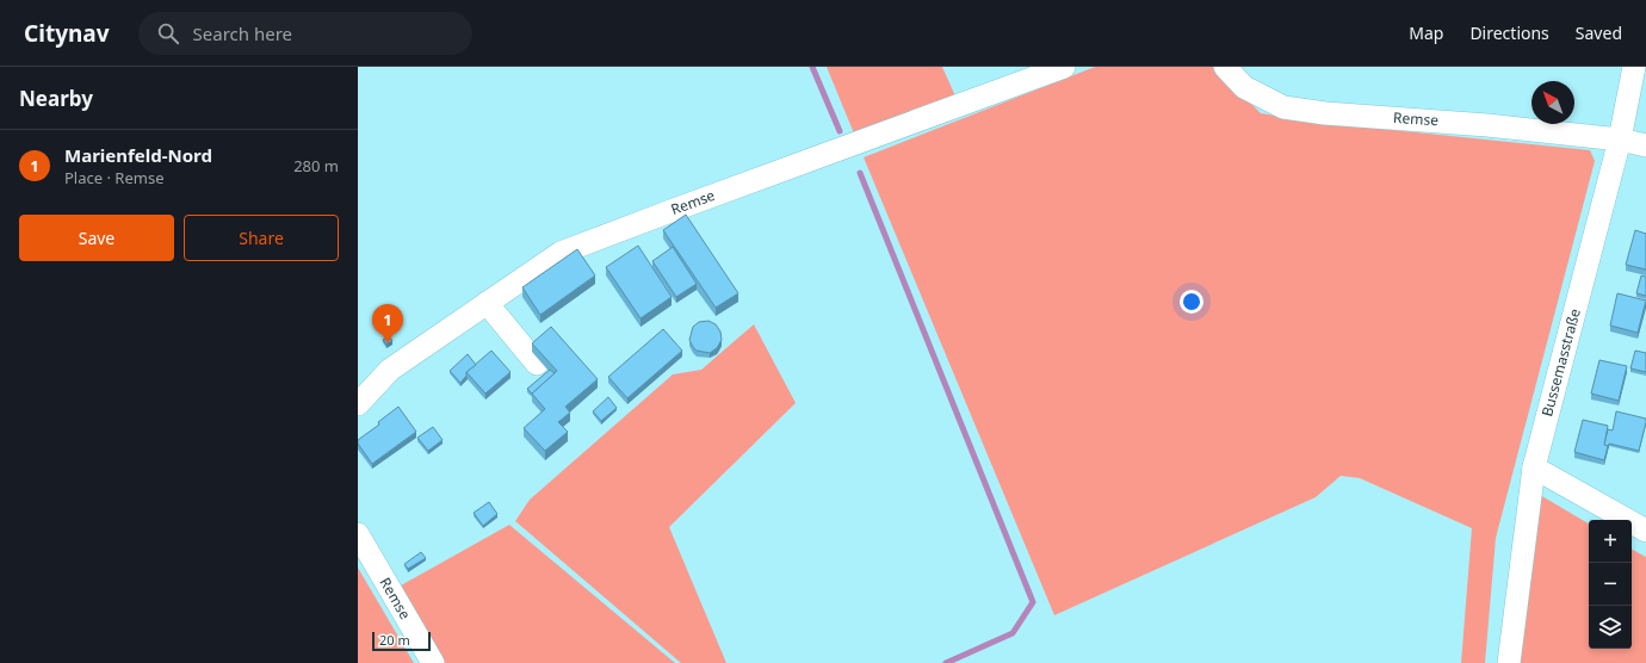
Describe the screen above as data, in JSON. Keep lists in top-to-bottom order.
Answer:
{
  "streets": {
    "street": ["Remse", "Bussemasstraße"]
  },
  "crossings": [
    ["Remse", "Bussemasstraße"]
  ],
  "scale_bar": "20 m",
  "north": "top left",
  "page": {
    "header": "Citynav",
    "search": "Search here",
    "nav": ["Map", "Directions", "Saved"],
    "heading": "Nearby",
    "list": [
      {
        "mark": "1",
        "name": "Marienfeld-Nord",
        "note": "Place · Remse",
        "value": "280 m"
      }
    ],
    "buttons": ["Save", "Share"],
    "pins": "1",
    "map_buttons": ["+", "−"],
    "scale": "20 m"
  }
}
